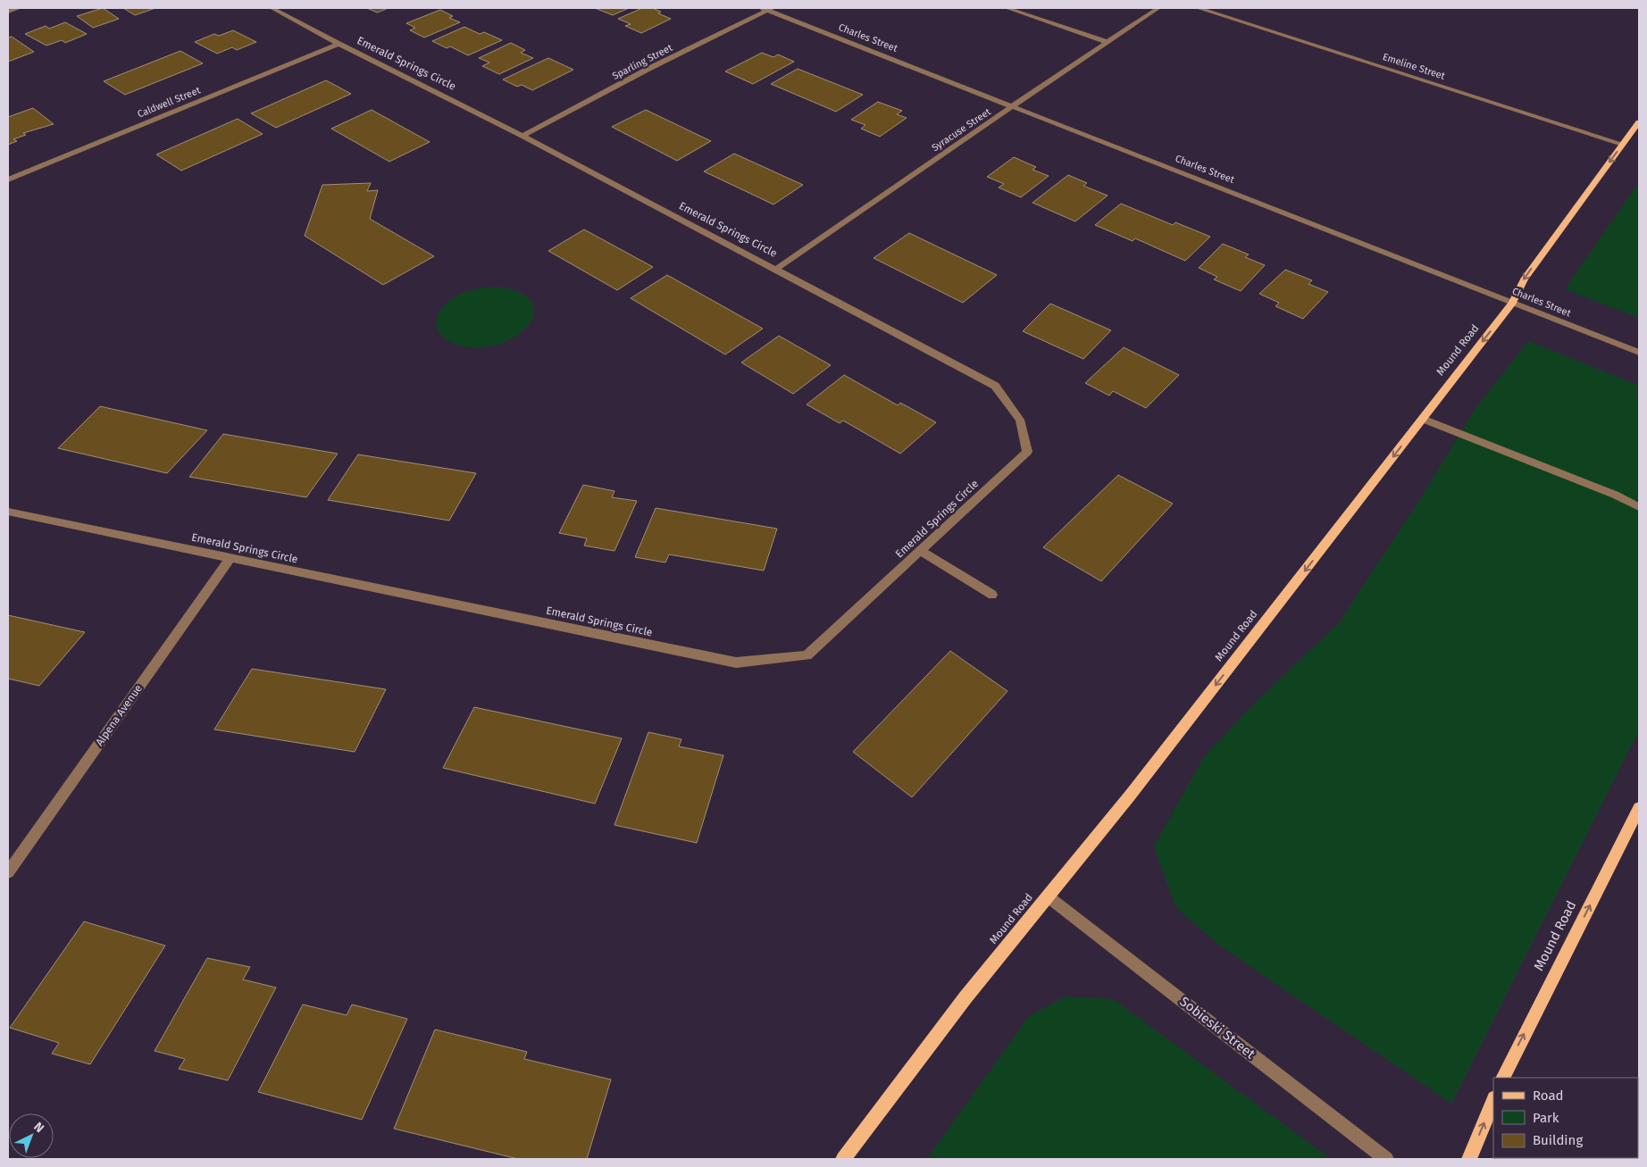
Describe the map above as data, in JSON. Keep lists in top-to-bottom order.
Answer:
{
  "streets": {
    "main road": ["Mound Road"],
    "street": [
      "Charles Street",
      "Sparling Street",
      "Emerald Springs Circle",
      "Emeline Street",
      "Caldwell Street",
      "Syracuse Street",
      "Alpena Avenue",
      "Sobieski Street"
    ]
  },
  "crossings": [
    ["Charles Street", "Sparling Street"],
    ["Charles Street", "Syracuse Street"],
    ["Charles Street", "Mound Road"],
    ["Sparling Street", "Emerald Springs Circle"],
    ["Emerald Springs Circle", "Caldwell Street"],
    ["Emerald Springs Circle", "Syracuse Street"],
    ["Emerald Springs Circle", "Alpena Avenue"],
    ["Emeline Street", "Mound Road"],
    ["Mound Road", "Sobieski Street"]
  ],
  "legend": ["Road", "Park", "Building"],
  "north": "top right"
}
